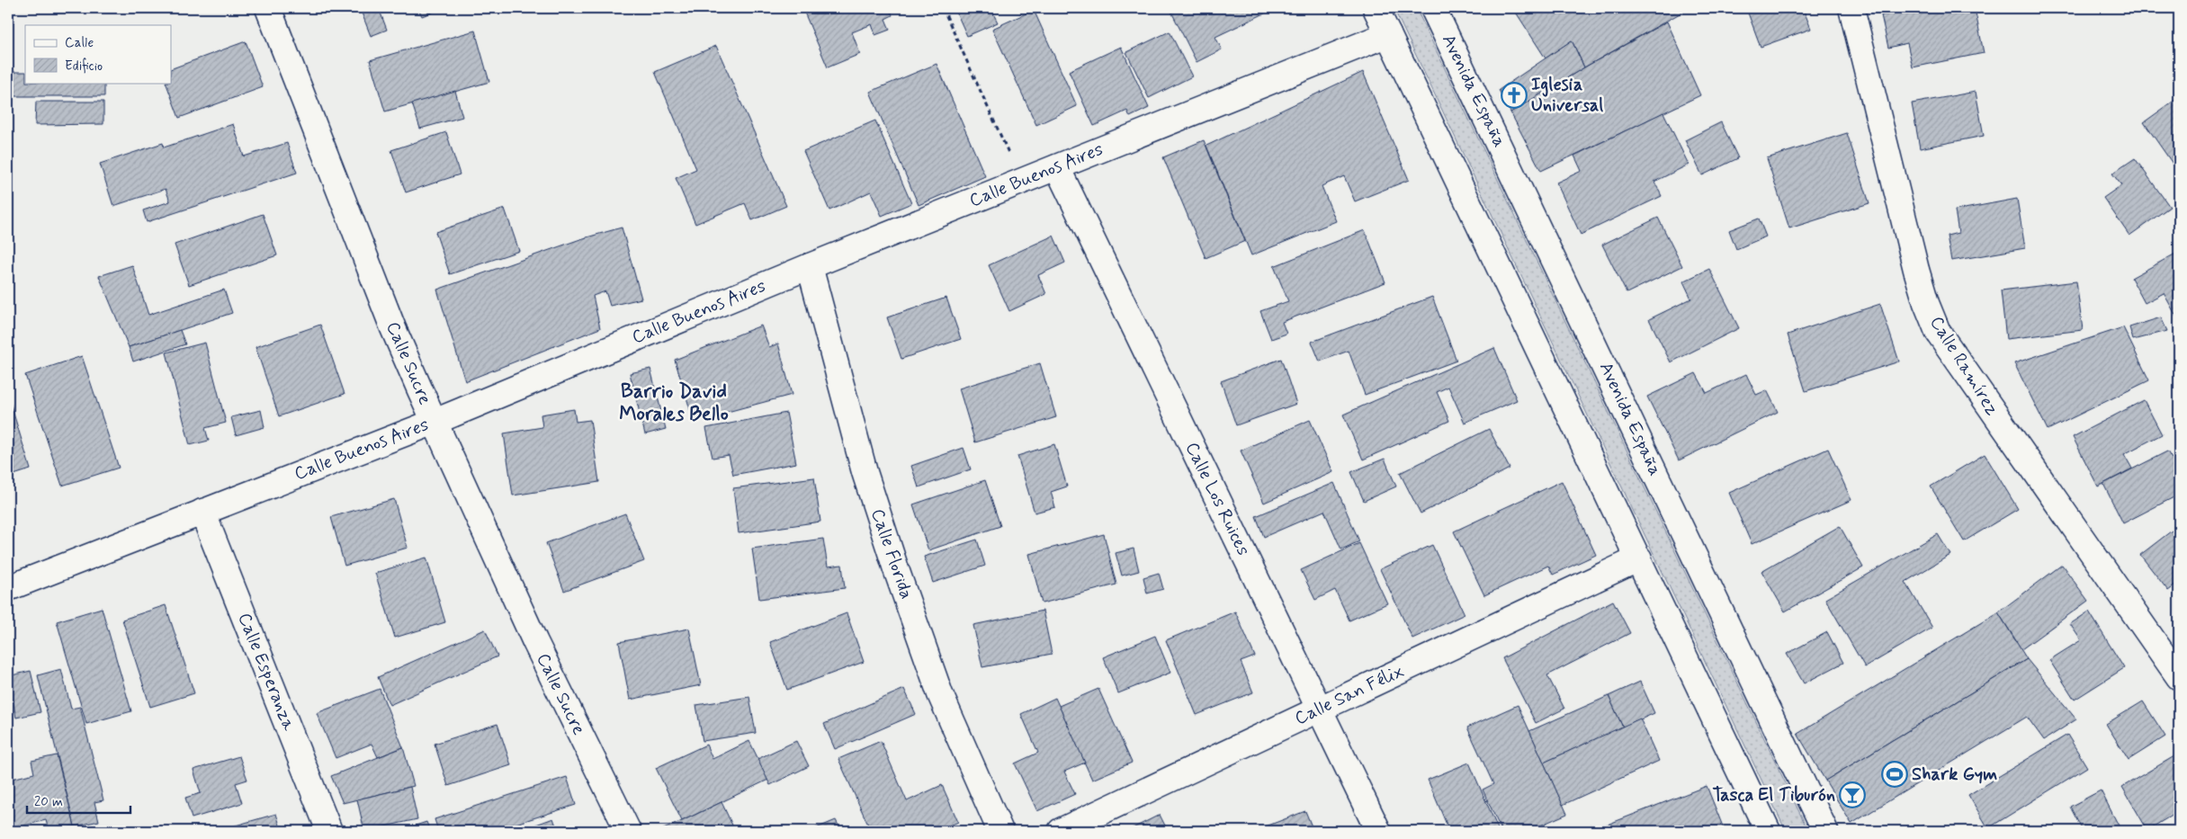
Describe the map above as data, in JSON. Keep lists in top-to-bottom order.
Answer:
{
  "streets": {
    "street": [
      "Avenida España",
      "Calle Buenos Aires",
      "Calle Sucre",
      "Calle Ramírez",
      "Calle Los Ruices",
      "Calle Florida",
      "Calle Esperanza",
      "Calle San Félix"
    ]
  },
  "crossings": [
    ["Calle Buenos Aires", "Calle Sucre"],
    ["Calle Buenos Aires", "Calle Los Ruices"],
    ["Calle Buenos Aires", "Calle Florida"],
    ["Calle Buenos Aires", "Calle Esperanza"],
    ["Calle Los Ruices", "Calle San Félix"]
  ],
  "districts": ["Barrio David Morales Bello"],
  "places": {
    "church": ["Iglesia Universal"],
    "sports": ["Shark Gym"],
    "bar": ["Tasca El Tiburón"]
  },
  "legend": ["Calle", "Edificio"],
  "scale_bar": "20 m"
}
